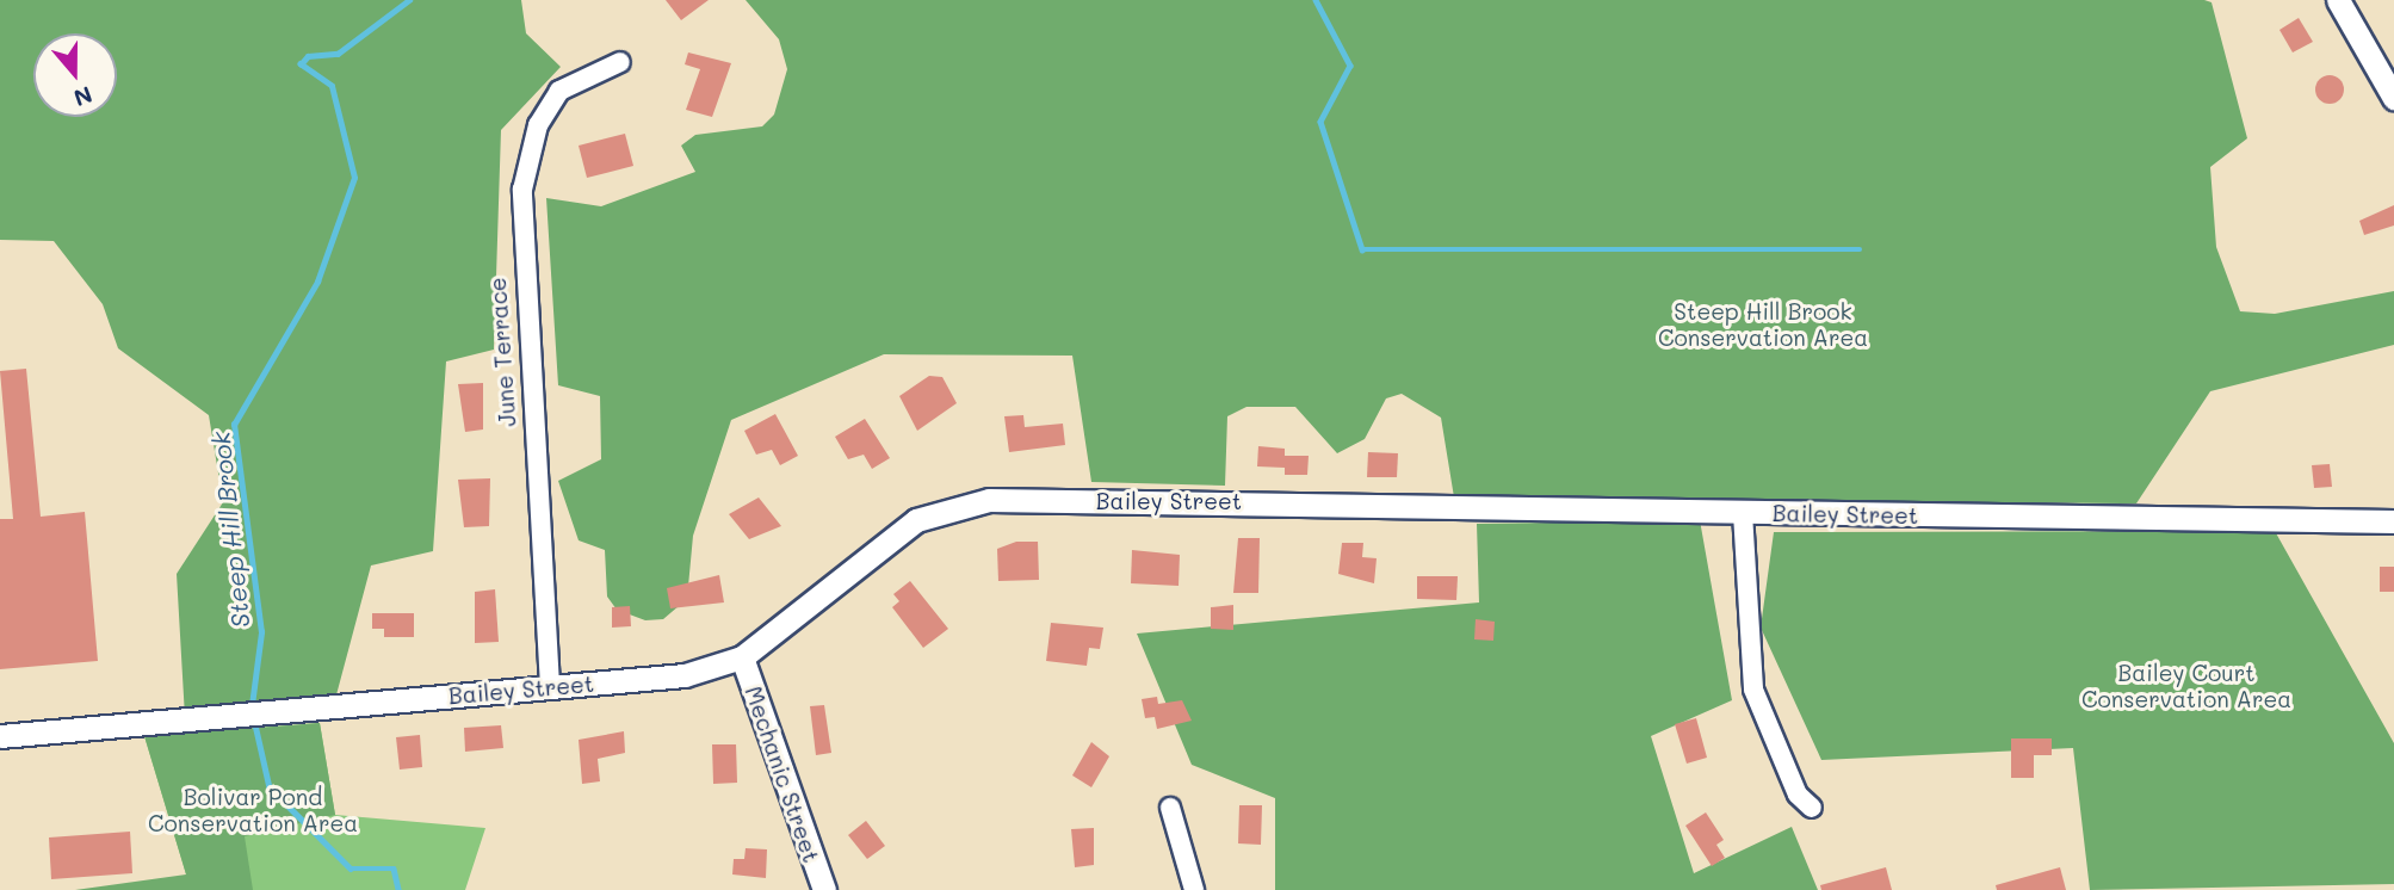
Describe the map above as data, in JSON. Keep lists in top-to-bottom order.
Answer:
{
  "streets": {
    "street": ["June Terrace", "Bailey Street", "Mechanic Street"]
  },
  "crossings": [
    ["June Terrace", "Bailey Street"],
    ["Bailey Street", "Mechanic Street"]
  ],
  "water": ["Steep Hill Brook"],
  "parks": ["Steep Hill Brook Conservation Area", "Bailey Court Conservation Area", "Bolivar Pond Conservation Area"],
  "north": "bottom"
}
